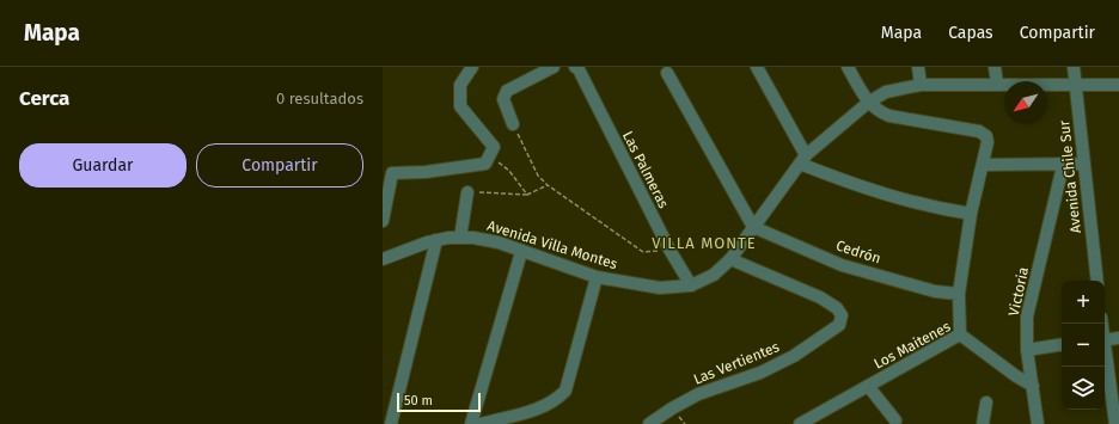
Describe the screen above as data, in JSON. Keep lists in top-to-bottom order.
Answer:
{
  "streets": {
    "street": [
      "Las Palmeras",
      "Avenida Chile Sur",
      "Avenida Villa Montes",
      "Cedrón",
      "Victoria",
      "Los Maitenes",
      "Las Vertientes"
    ]
  },
  "crossings": [
    ["Las Palmeras", "Avenida Villa Montes"],
    ["Avenida Chile Sur", "Avenida Villa Montes"],
    ["Avenida Villa Montes", "Cedrón"],
    ["Avenida Villa Montes", "Las Vertientes"],
    ["Victoria", "Los Maitenes"]
  ],
  "districts": ["VILLA MONTE"],
  "scale_bar": "50 m",
  "north": "bottom left",
  "page": {
    "header": "Mapa",
    "nav": ["Mapa", "Capas", "Compartir"],
    "heading": ["Cerca", "0 resultados"],
    "buttons": ["Guardar", "Compartir"],
    "map_buttons": ["+", "−"],
    "scale": "50 m"
  }
}
